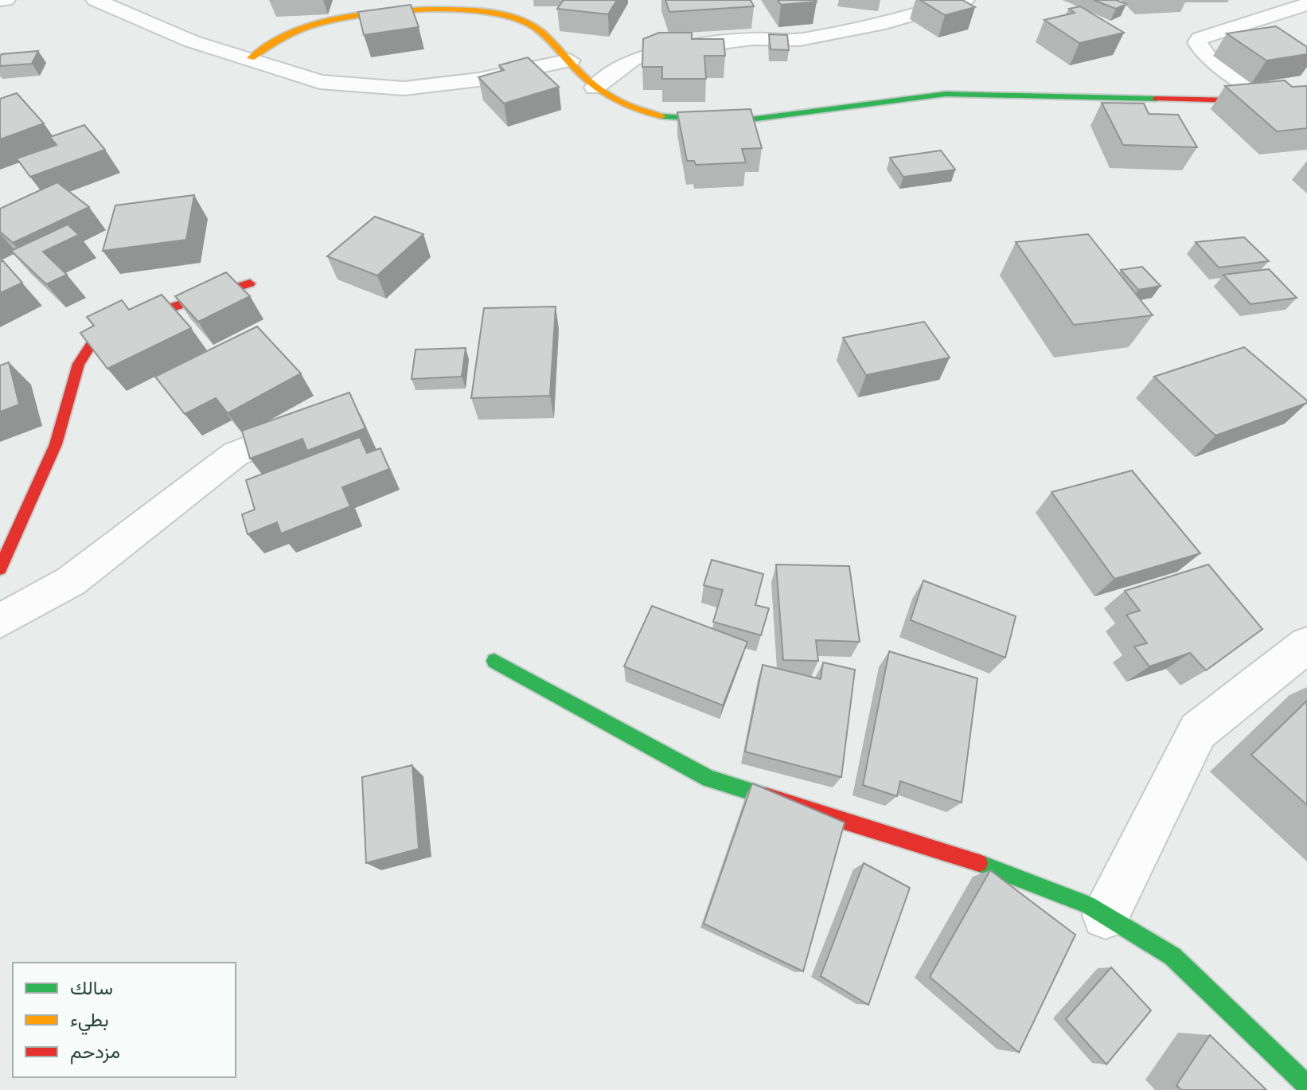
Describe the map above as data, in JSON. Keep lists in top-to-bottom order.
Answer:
{
  "legend": ["سالك", "بطيء", "مزدحم"]
}
